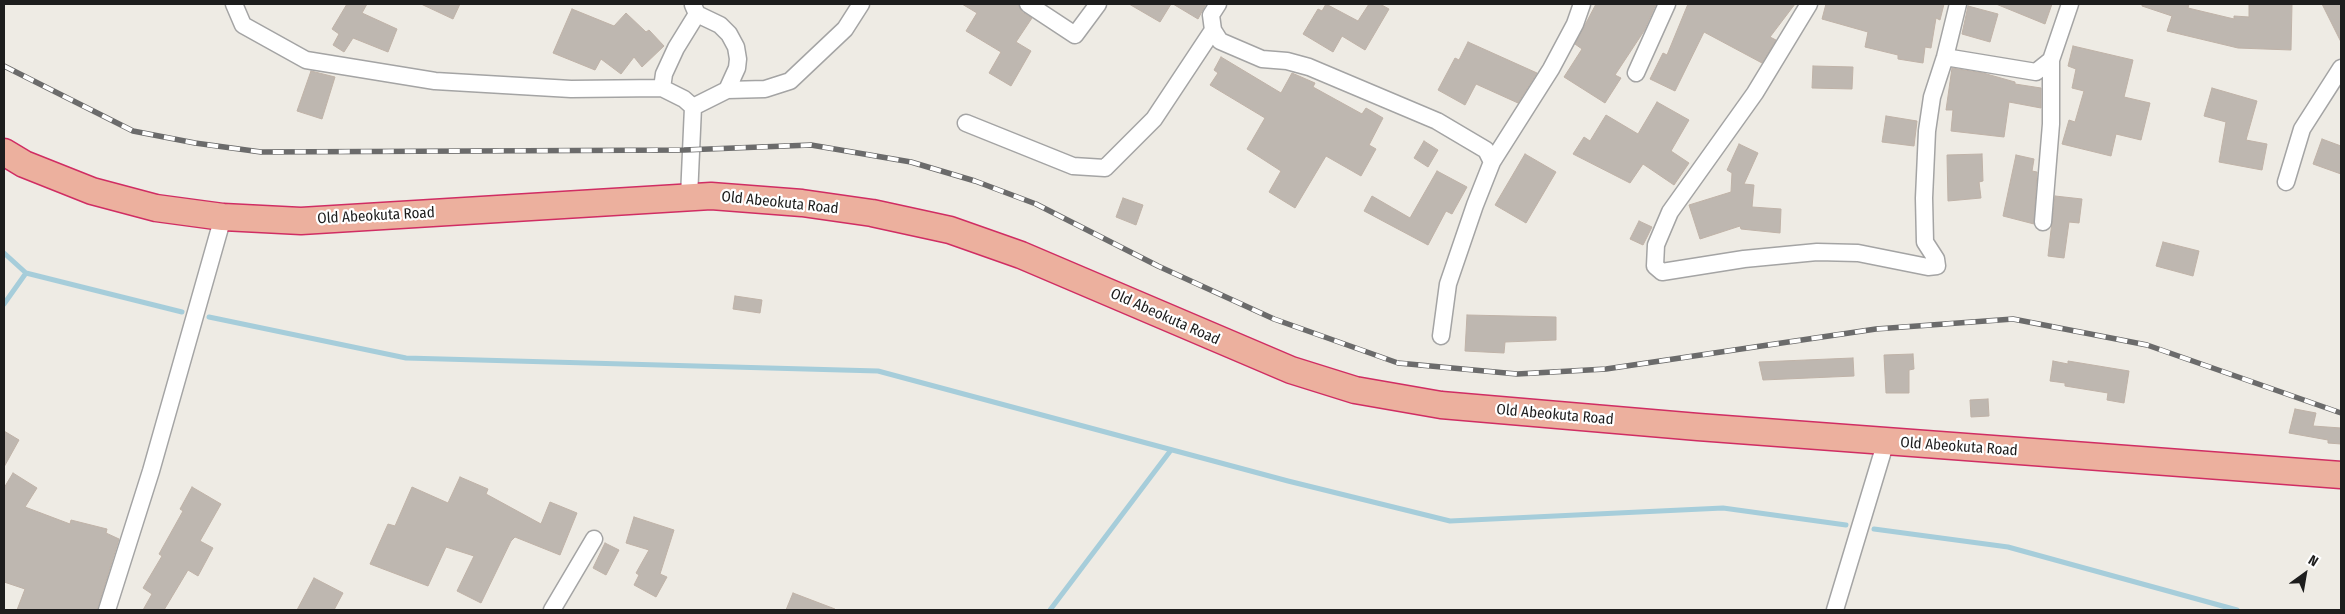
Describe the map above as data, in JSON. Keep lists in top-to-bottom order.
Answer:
{
  "streets": {
    "highway": ["Old Abeokuta Road"]
  },
  "north": "top right"
}
